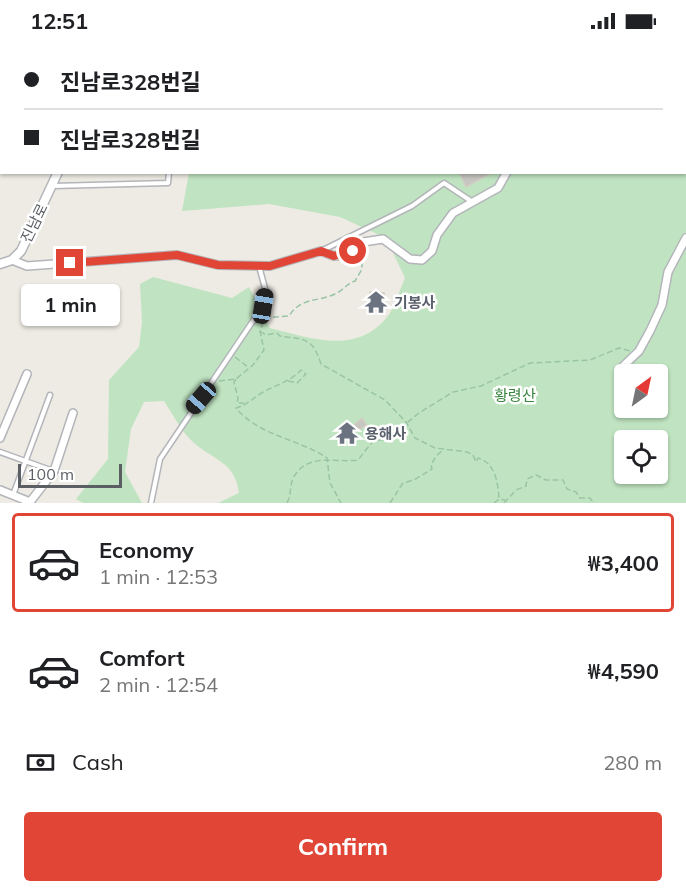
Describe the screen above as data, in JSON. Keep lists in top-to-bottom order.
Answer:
{
  "streets": {
    "street": ["진남로"]
  },
  "parks": ["황령산"],
  "places": {
    "temple": ["기봉사", "용해사"]
  },
  "scale_bar": "100 m",
  "north": "top right",
  "page": {
    "status": "12:51",
    "banner": ["진남로328번길", "진남로328번길"],
    "bubble": "1 min",
    "scale": "100 m",
    "list": [
      {
        "name": "Economy",
        "note": "1 min · 12:53",
        "value": "₩3,400"
      },
      {
        "name": "Comfort",
        "note": "2 min · 12:54",
        "value": "₩4,590"
      }
    ],
    "pay": ["Cash", "280 m"],
    "buttons": "Confirm"
  }
}
